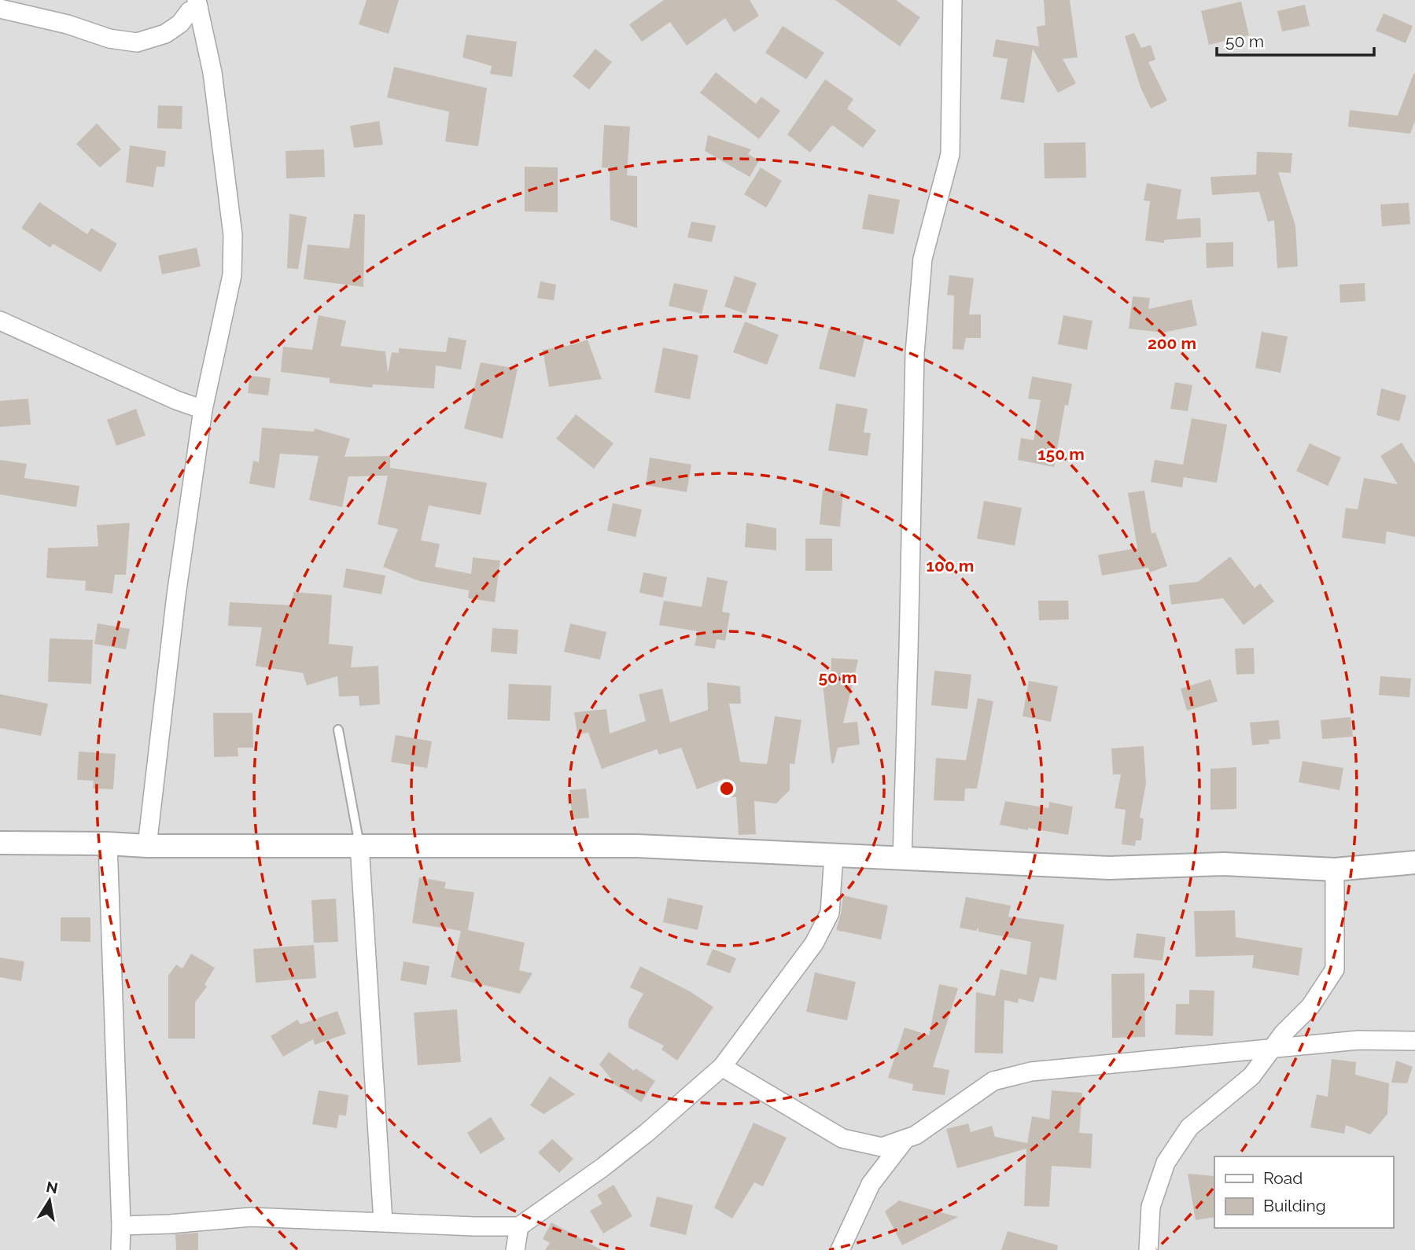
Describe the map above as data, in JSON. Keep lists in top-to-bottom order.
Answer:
{
  "legend": ["Road", "Building"],
  "scale_bar": "50 m",
  "north": "top",
  "rings": [
    "200 m",
    "150 m",
    "100 m",
    "50 m"
  ]
}
